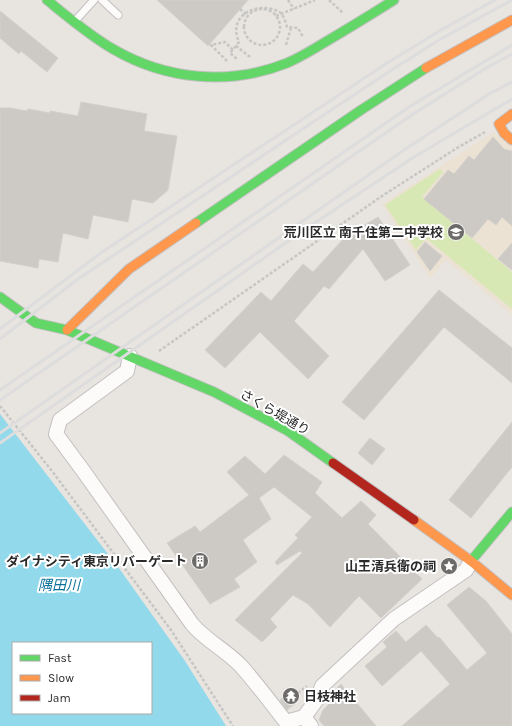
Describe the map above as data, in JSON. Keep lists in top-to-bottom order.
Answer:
{
  "streets": {
    "street": ["さくら堤通り"]
  },
  "water": ["隅田川"],
  "places": {
    "school or university": ["荒川区立 南千住第二中学校"],
    "building": ["ダイナシティ東京リバーゲート"],
    "place": ["山王清兵衛の祠"],
    "temple": ["日枝神社"]
  },
  "legend": ["Fast", "Slow", "Jam"]
}
